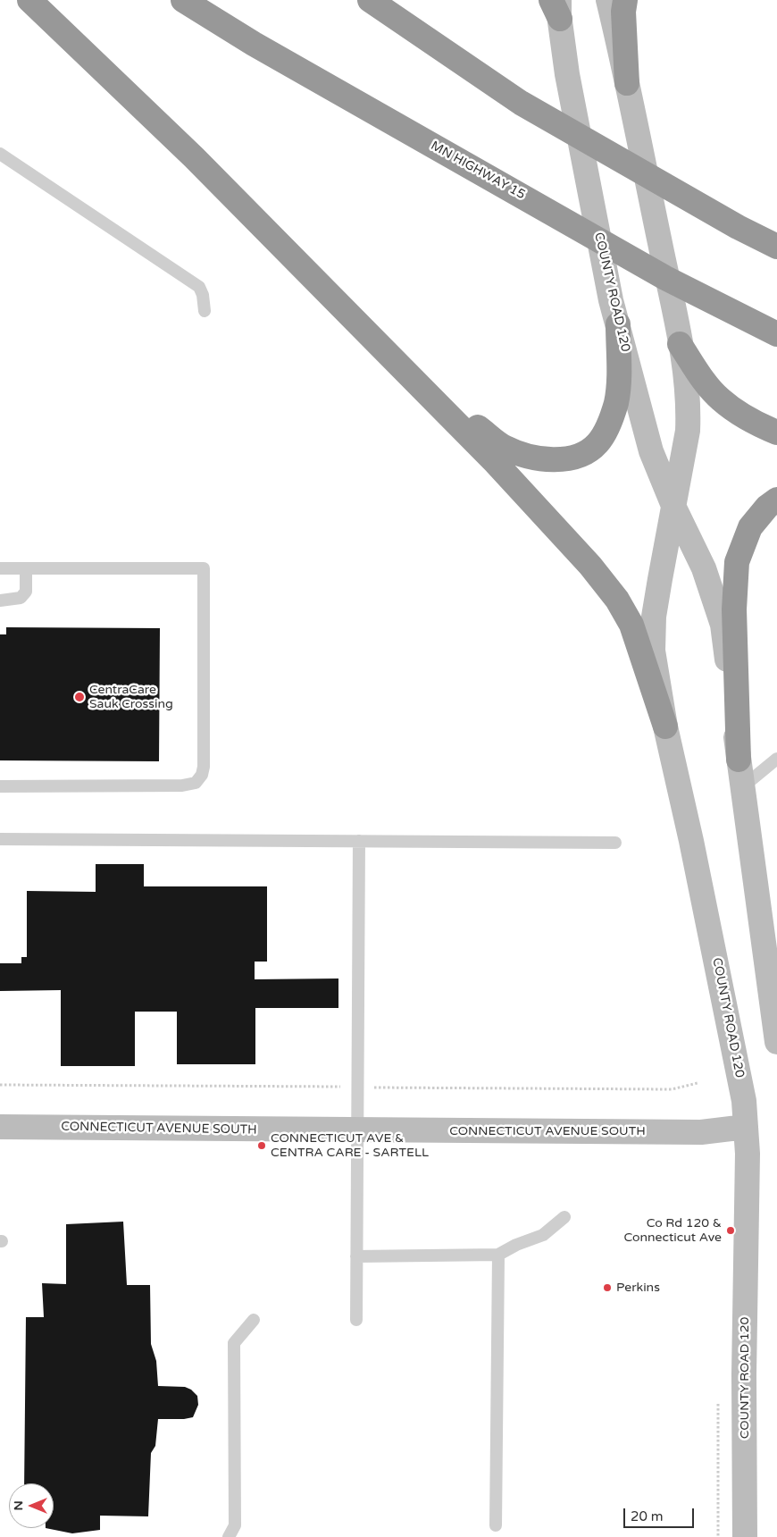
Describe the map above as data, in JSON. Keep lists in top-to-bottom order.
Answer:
{
  "streets": {
    "highway": ["MN HIGHWAY 15"],
    "street": ["COUNTY ROAD 120", "CONNECTICUT AVENUE SOUTH"]
  },
  "crossings": [
    ["COUNTY ROAD 120", "CONNECTICUT AVENUE SOUTH"]
  ],
  "places": [
    "CentraCare Sauk Crossing",
    "CONNECTICUT AVE & CENTRA CARE - SARTELL",
    "Co Rd 120 & Connecticut Ave",
    "Perkins"
  ],
  "scale_bar": "20 m",
  "north": "left"
}
